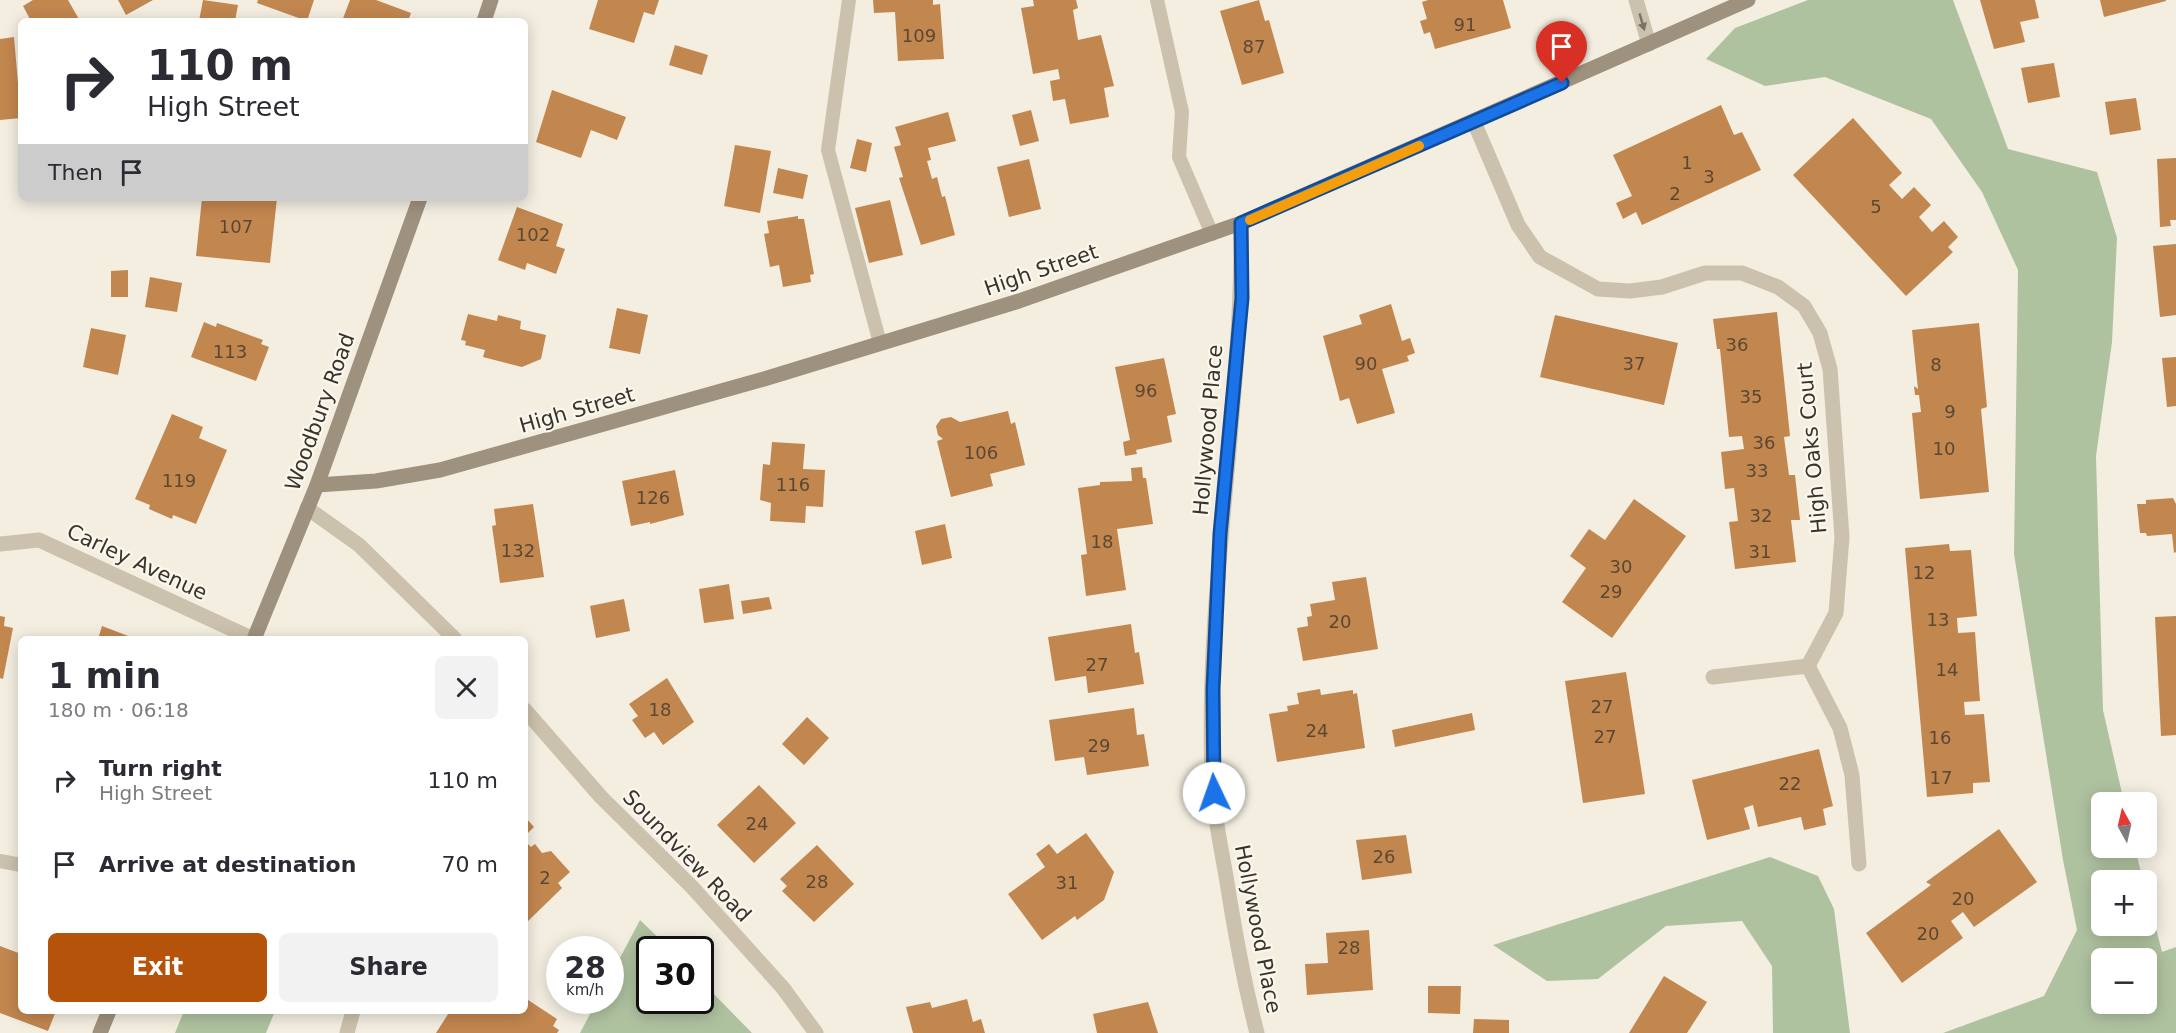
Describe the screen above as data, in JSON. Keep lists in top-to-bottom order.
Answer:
{
  "streets": {
    "main road": ["High Street", "Woodbury Road"],
    "street": [
      "Hollywood Place",
      "High Oaks Court",
      "Carley Avenue",
      "Soundview Road"
    ]
  },
  "crossings": [
    ["High Street", "Woodbury Road"],
    ["High Street", "Hollywood Place"],
    ["High Street", "High Oaks Court"]
  ],
  "house_numbers": [
    "91",
    "109",
    "87",
    "1",
    "3",
    "2",
    "5",
    "107",
    "102",
    "36",
    "113",
    "90",
    "37",
    "8",
    "96",
    "35",
    "9",
    "36",
    "10",
    "106",
    "33",
    "119",
    "116",
    "126",
    "32",
    "18",
    "132",
    "31",
    "30",
    "12",
    "29",
    "13",
    "20",
    "27",
    "14",
    "27",
    "18",
    "24",
    "27",
    "16",
    "29",
    "17",
    "22",
    "24",
    "26",
    "2",
    "28",
    "31",
    "20",
    "20",
    "28"
  ],
  "north": "top",
  "page": {
    "turn": ["110 m", "High Street"],
    "then": "Then",
    "heading": ["1 min", "180 m · 06:18"],
    "list": [
      {
        "name": "Turn right",
        "note": "High Street",
        "value": "110 m"
      },
      {
        "name": "Arrive at destination",
        "value": "70 m"
      }
    ],
    "map_buttons": ["+", "−"],
    "buttons": ["Exit", "Share"],
    "speed": "28 km/h",
    "limit": "30"
  }
}
